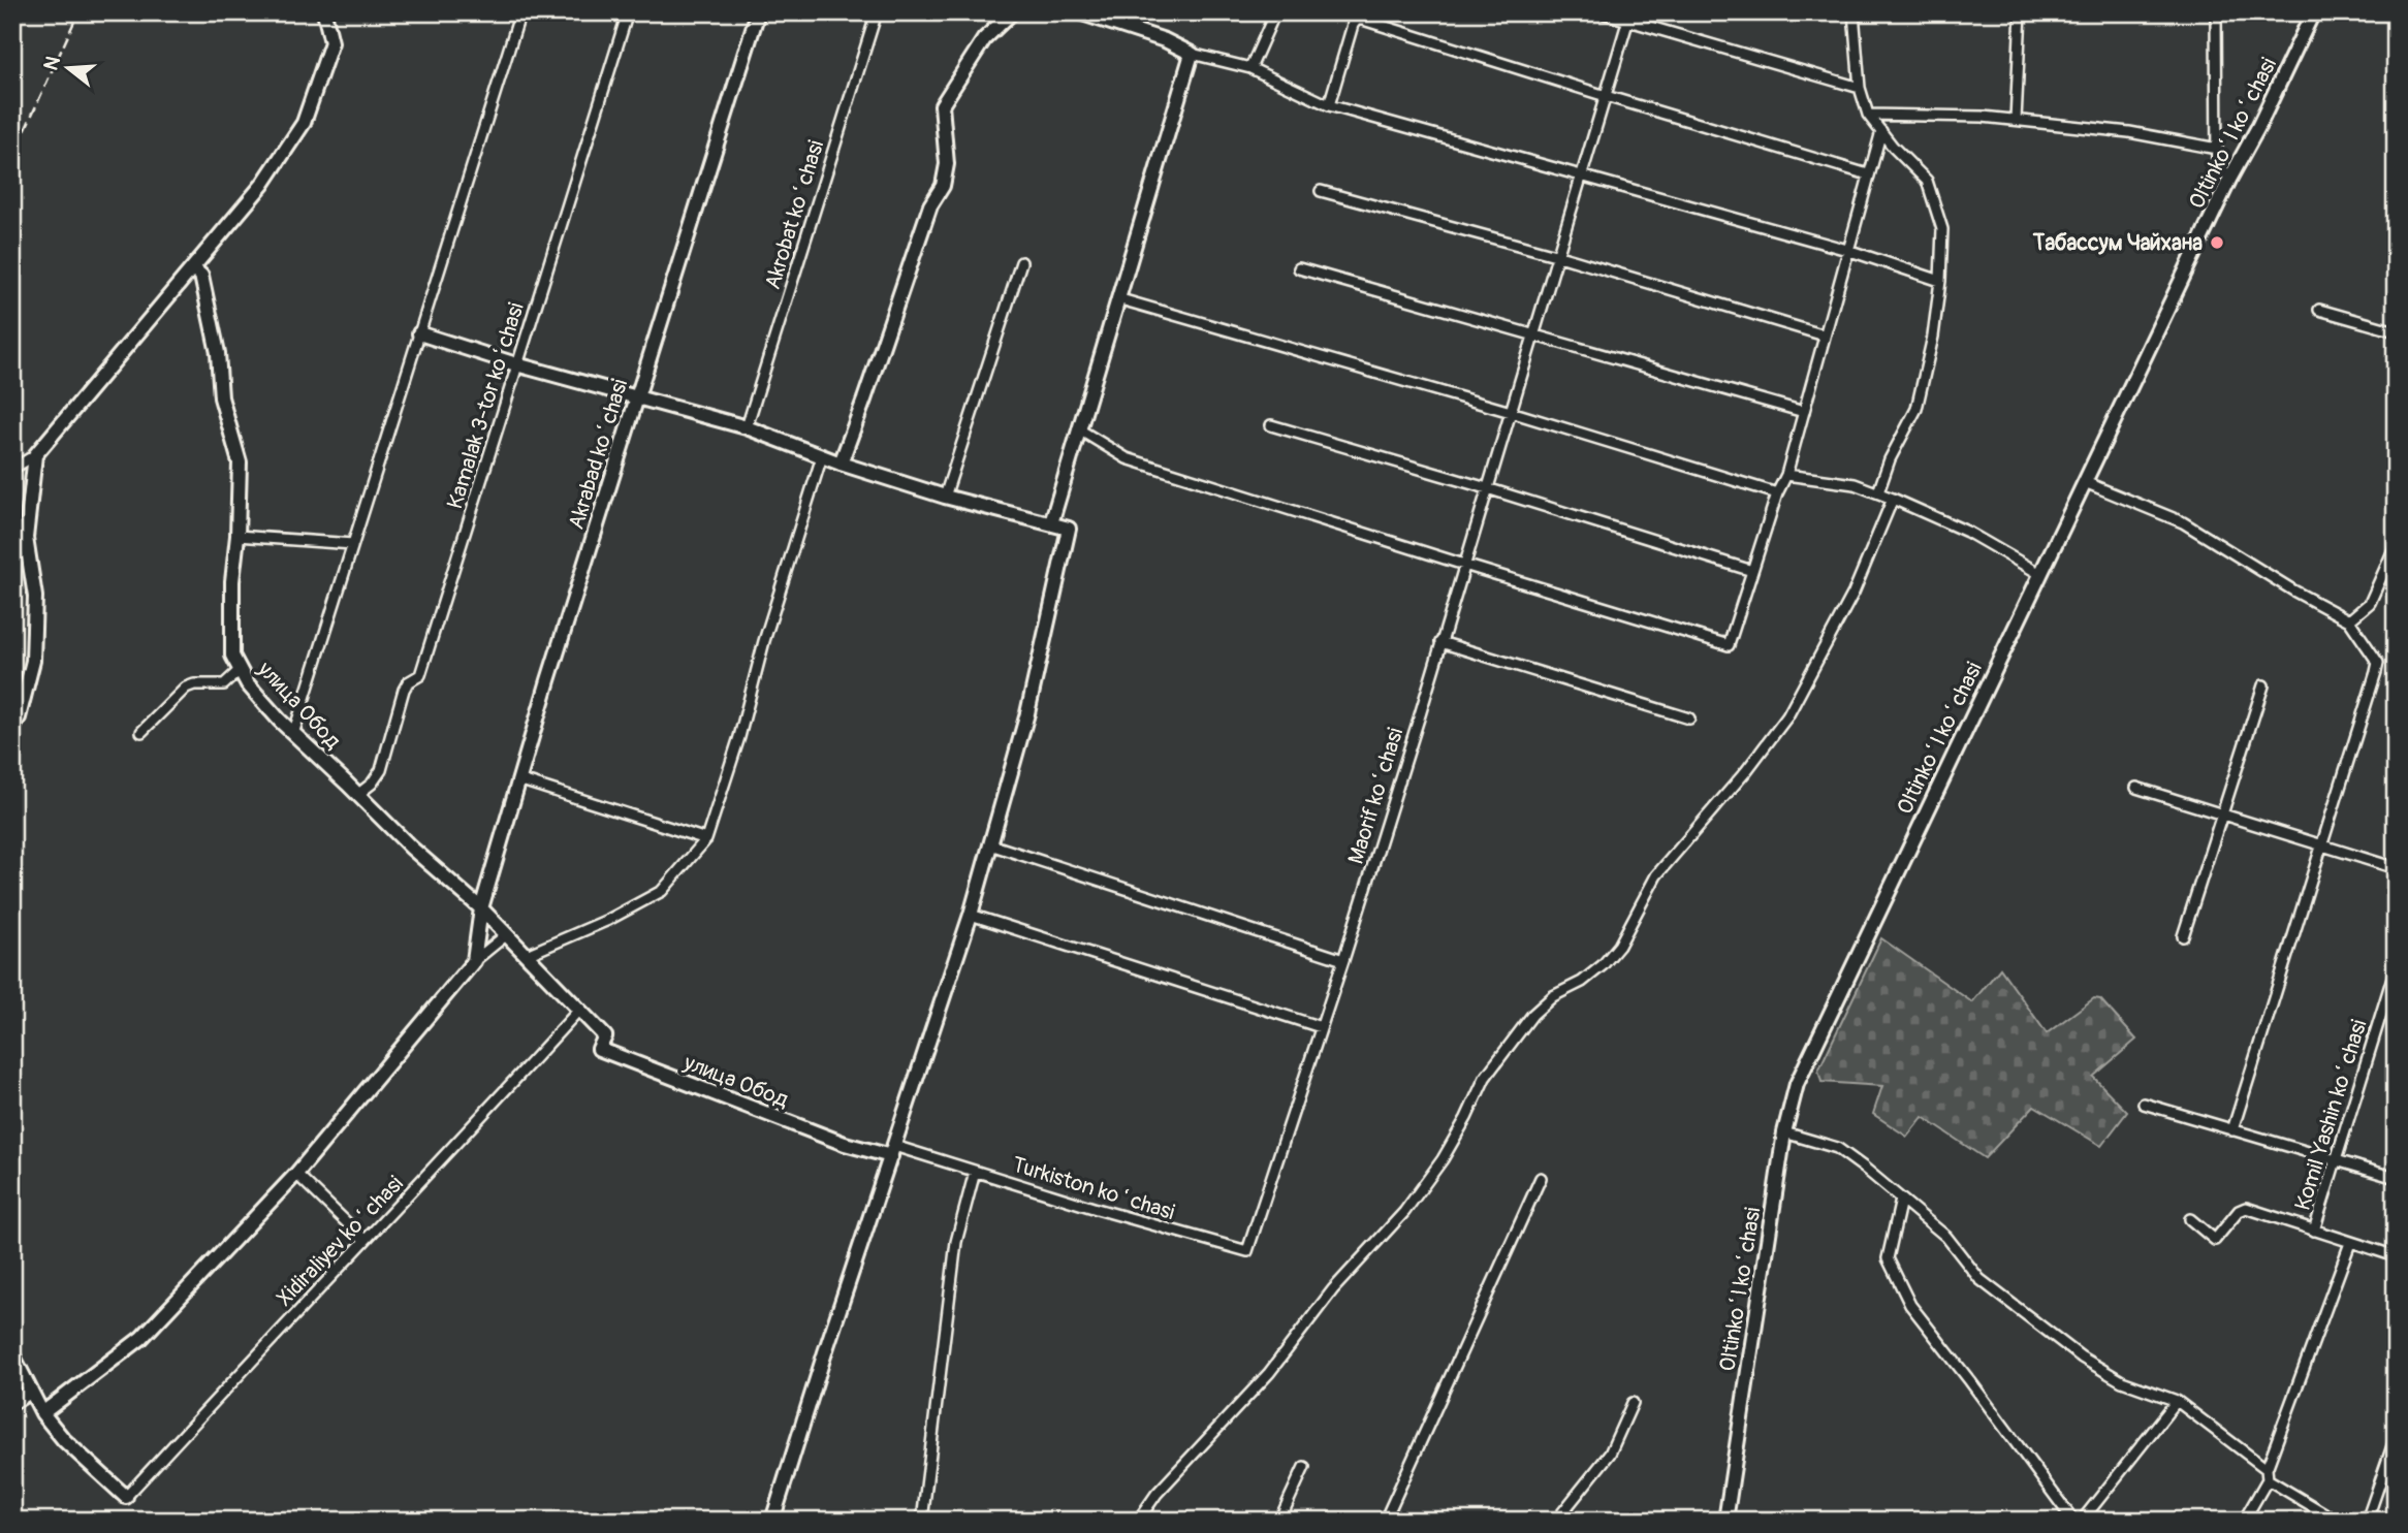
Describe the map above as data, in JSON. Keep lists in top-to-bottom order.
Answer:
{
  "streets": {
    "street": [
      "Oltinkoʻl koʻchasi",
      "Akrobat koʻchasi",
      "Kamalak 3-tor koʻchasi",
      "Akrabad koʻchasi",
      "улица Обод",
      "Maorif koʻchasi",
      "Komil Yashin koʻchasi",
      "Turkiston koʻchasi",
      "Xidiraliyev koʻchasi"
    ]
  },
  "crossings": [
    ["Kamalak 3-tor koʻchasi", "улица Обод"],
    ["Akrabad koʻchasi", "улица Обод"],
    ["улица Обод", "Xidiraliyev koʻchasi"],
    ["Maorif koʻchasi", "Turkiston koʻchasi"]
  ],
  "places": ["Табассум Чайхана"],
  "north": "left"
}
